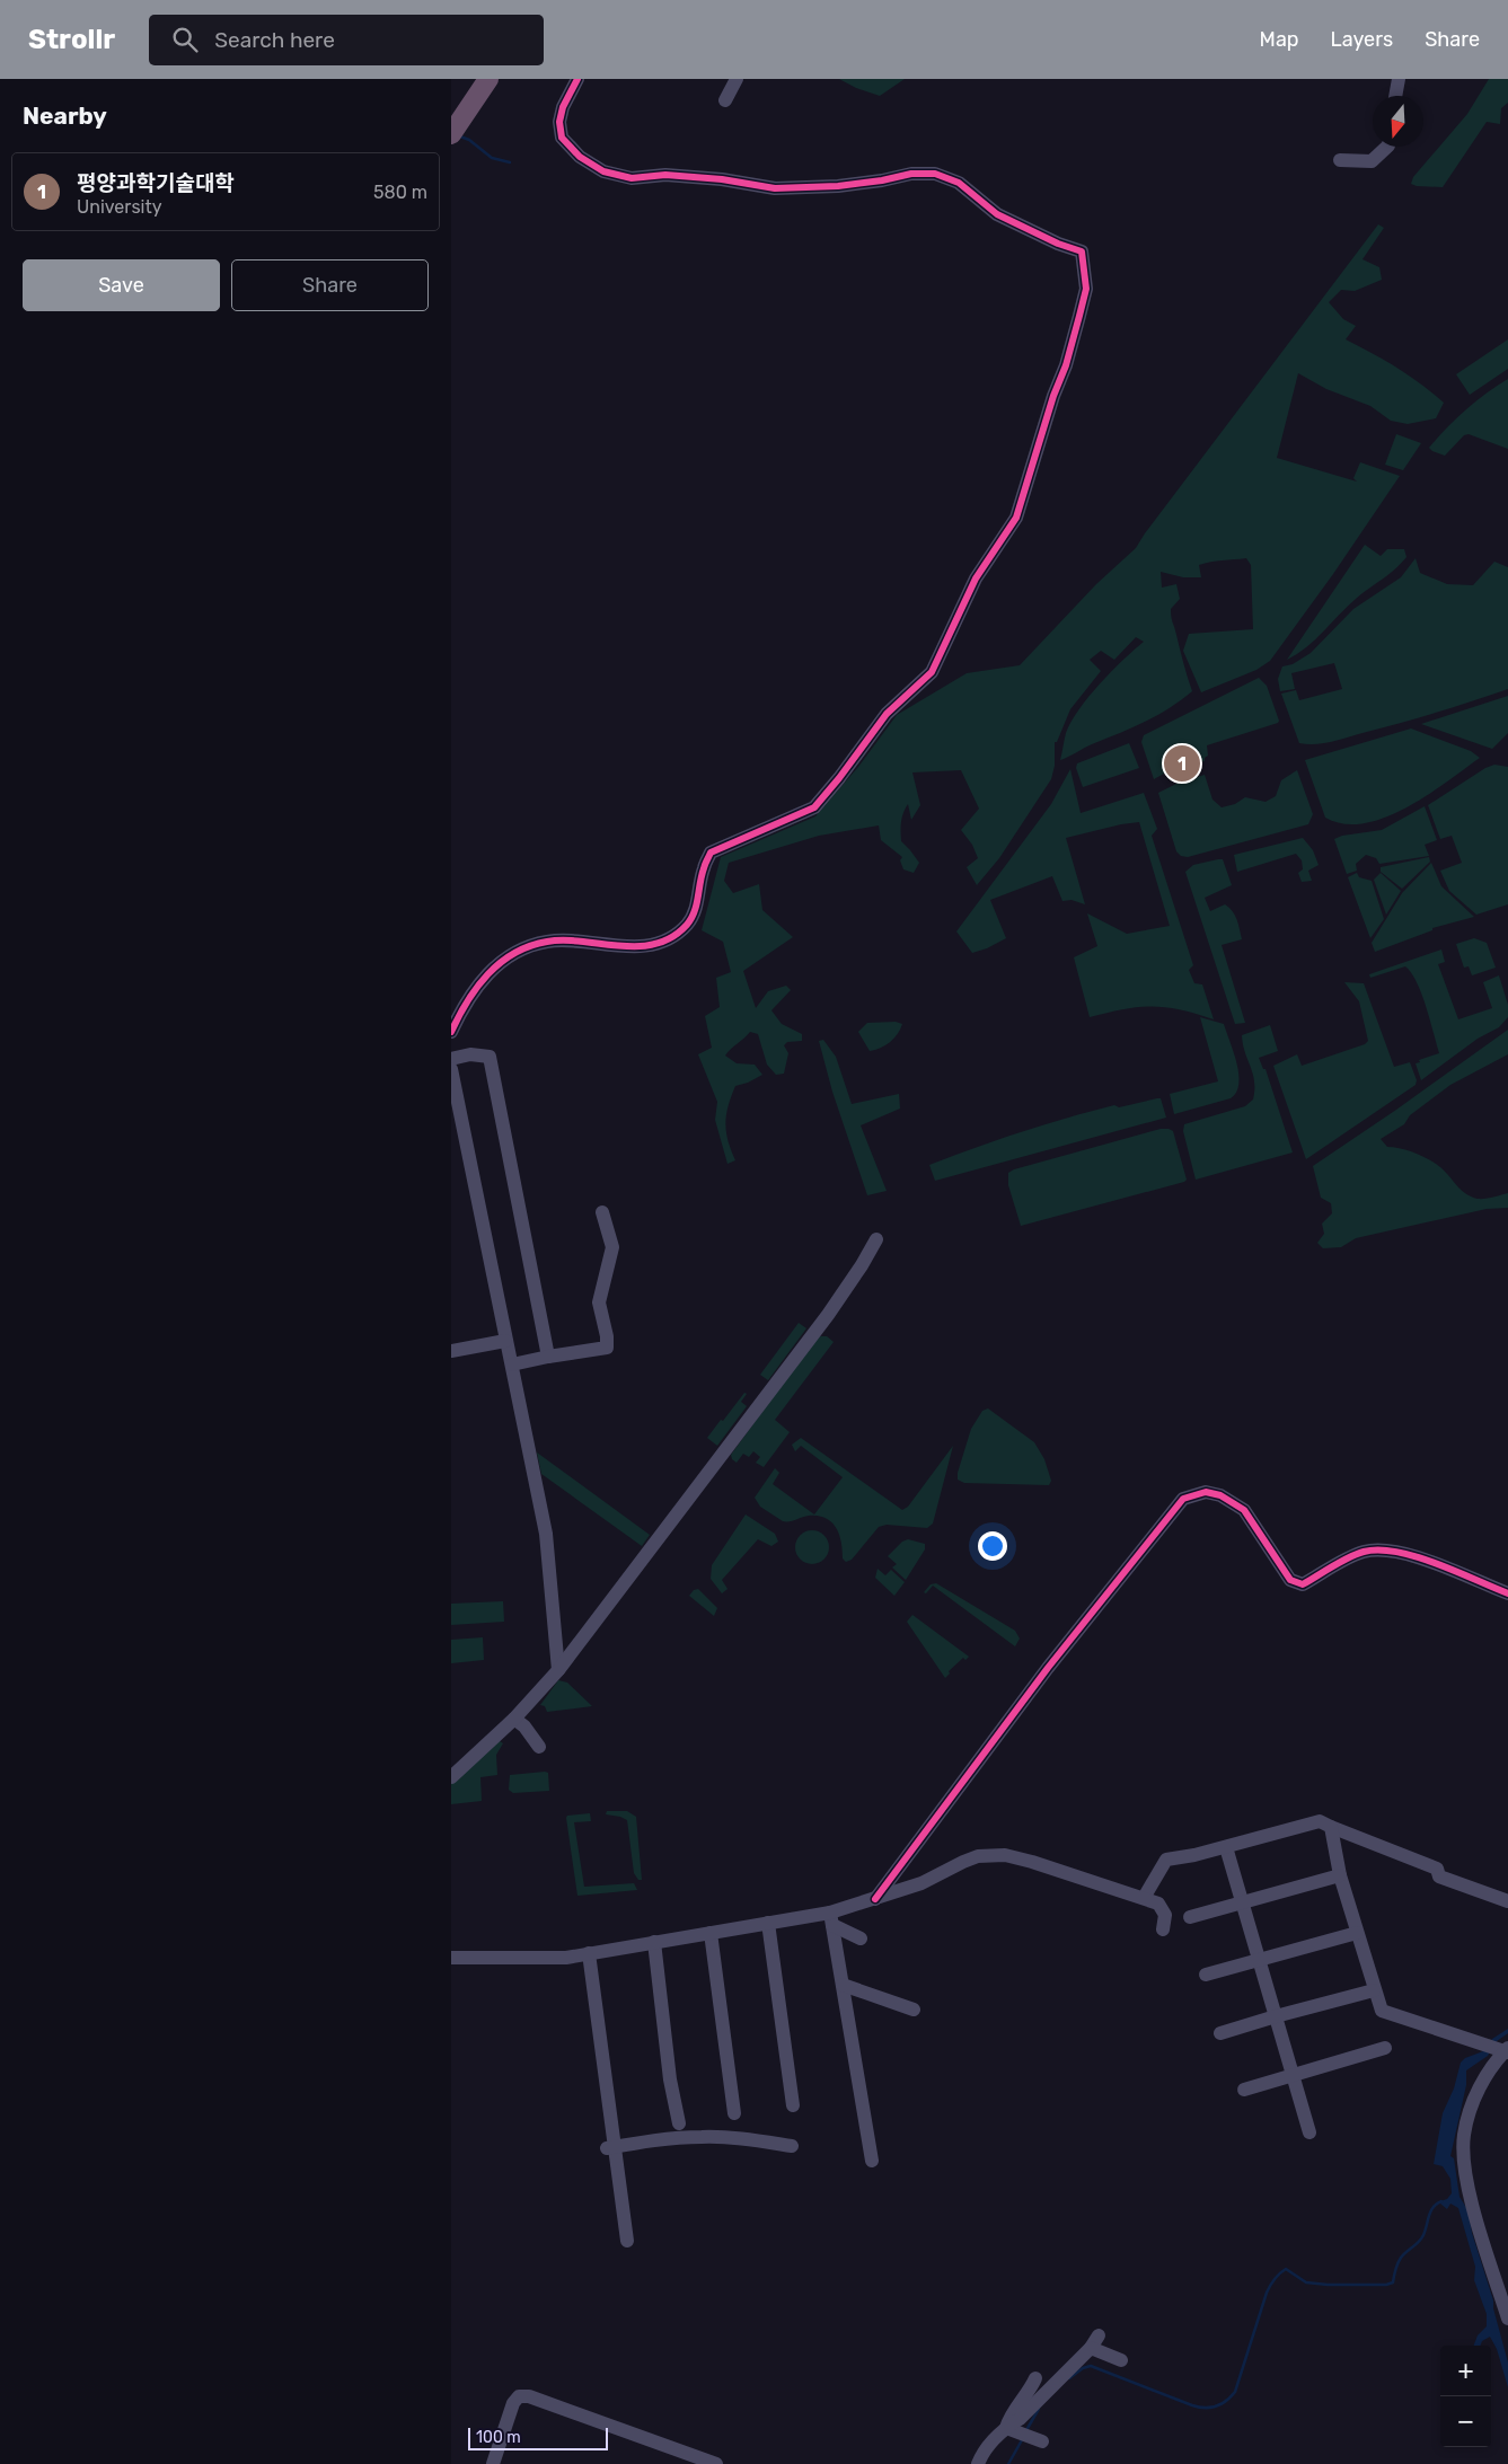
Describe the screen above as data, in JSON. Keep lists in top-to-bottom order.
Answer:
{
  "scale_bar": "100 m",
  "north": "bottom",
  "page": {
    "header": "Strollr",
    "search": "Search here",
    "nav": ["Map", "Layers", "Share"],
    "heading": "Nearby",
    "list": [
      {
        "mark": "1",
        "name": "평양과학기술대학",
        "note": "University",
        "value": "580 m"
      }
    ],
    "buttons": ["Save", "Share"],
    "pins": "1",
    "map_buttons": ["+", "−"],
    "scale": "100 m"
  }
}
